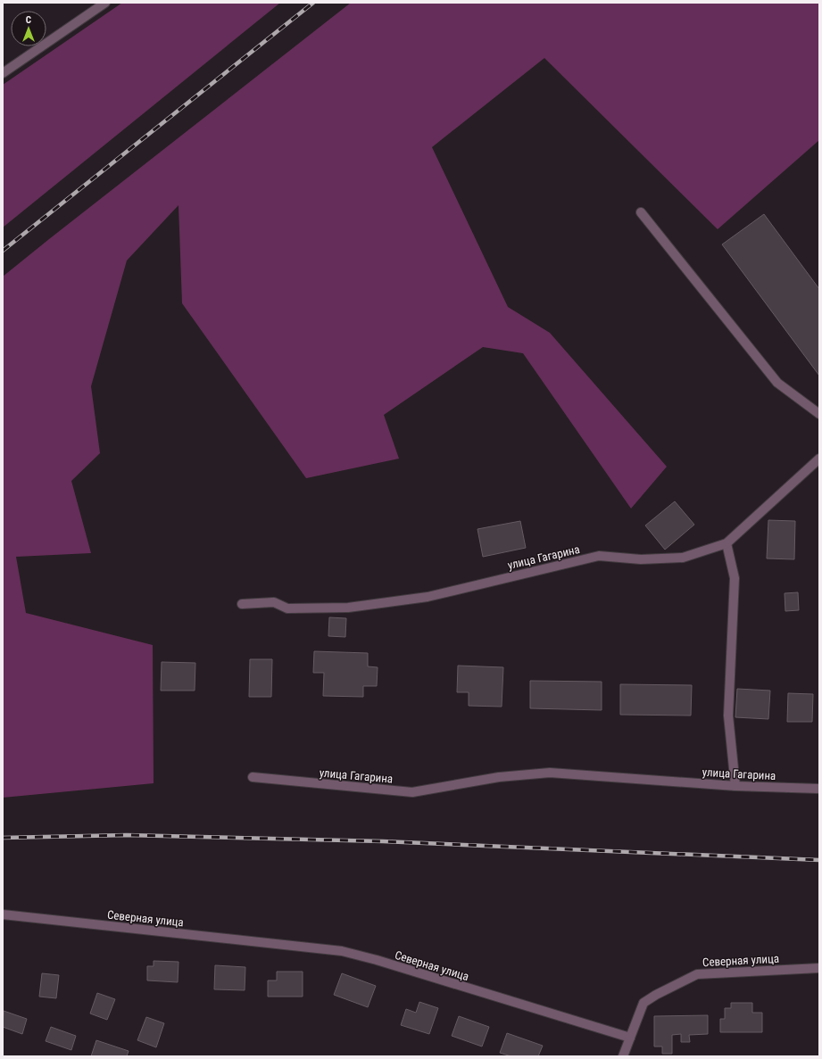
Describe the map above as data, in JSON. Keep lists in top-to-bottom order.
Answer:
{
  "streets": {
    "street": ["улица Гагарина", "Северная улица"]
  },
  "north": "top"
}
